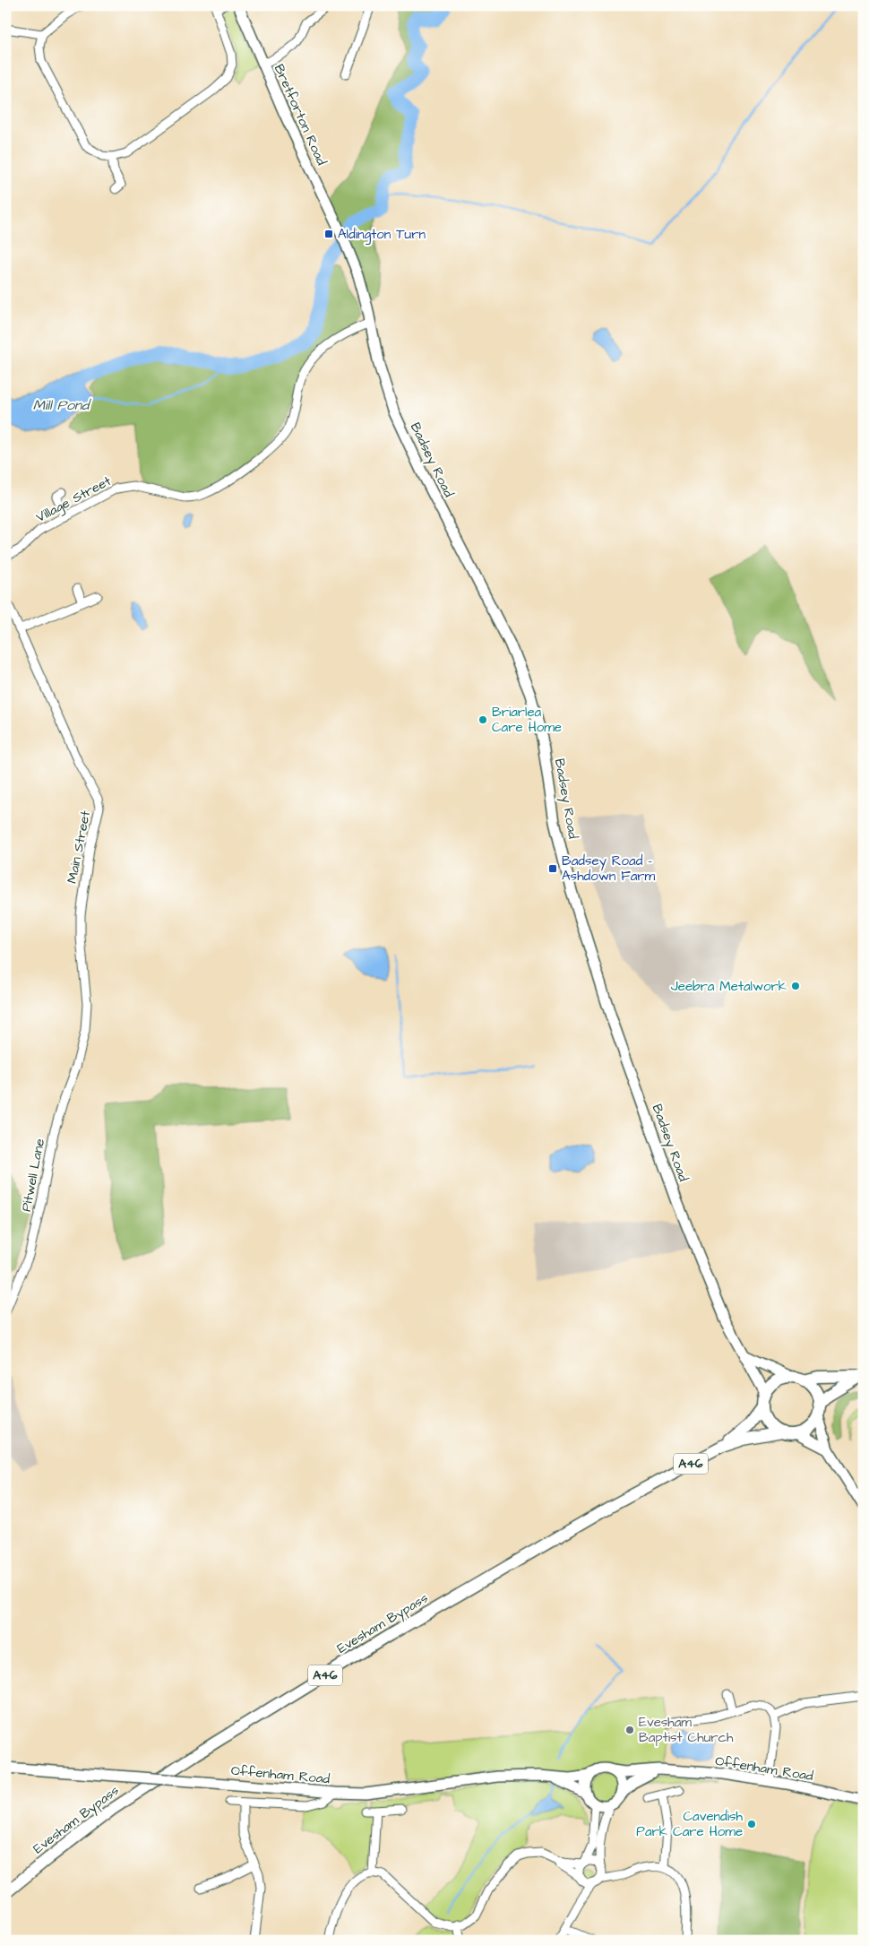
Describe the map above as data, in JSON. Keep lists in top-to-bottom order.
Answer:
{
  "streets": {
    "highway": ["A46", "Evesham Bypass"],
    "main road": ["Bretforton Road", "Badsey Road", "Offenham Road"],
    "street": ["Village Street", "Main Street", "Pitwell Lane"]
  },
  "crossings": [
    ["Bretforton Road", "Badsey Road"],
    ["Badsey Road", "Village Street"],
    ["Badsey Road", "Evesham Bypass"],
    ["Main Street", "Pitwell Lane"]
  ],
  "water": ["Mill Pond"],
  "places": {
    "transit": ["Aldington Turn", "Badsey Road - Ashdown Farm"],
    "other": [
      "Briarlea Care Home",
      "Jeebra Metalwork",
      "Evesham Baptist Church",
      "Cavendish Park Care Home"
    ]
  }
}
